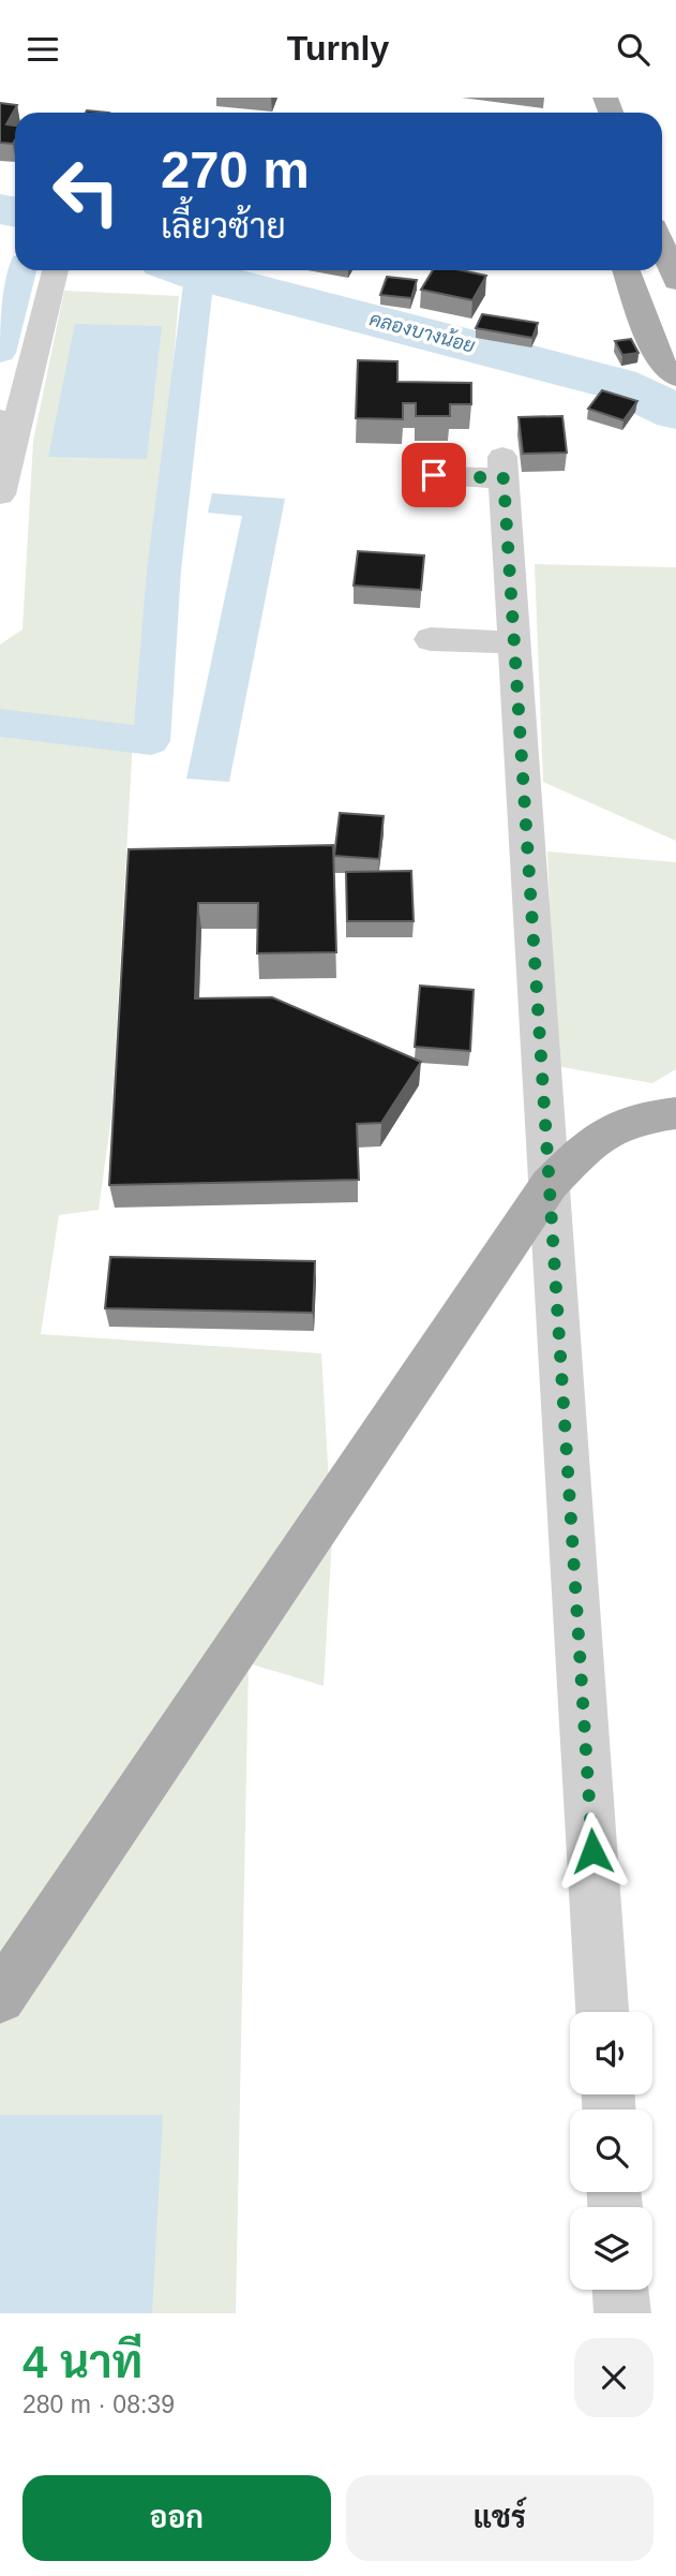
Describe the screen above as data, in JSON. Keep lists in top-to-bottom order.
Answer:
{
  "water": ["คลองบางน้อย"],
  "page": {
    "header": "Turnly",
    "turn": ["270 m", "เลี้ยวซ้าย"],
    "heading": ["4 นาที", "280 m · 08:39"],
    "buttons": ["ออก", "แชร์"]
  }
}
